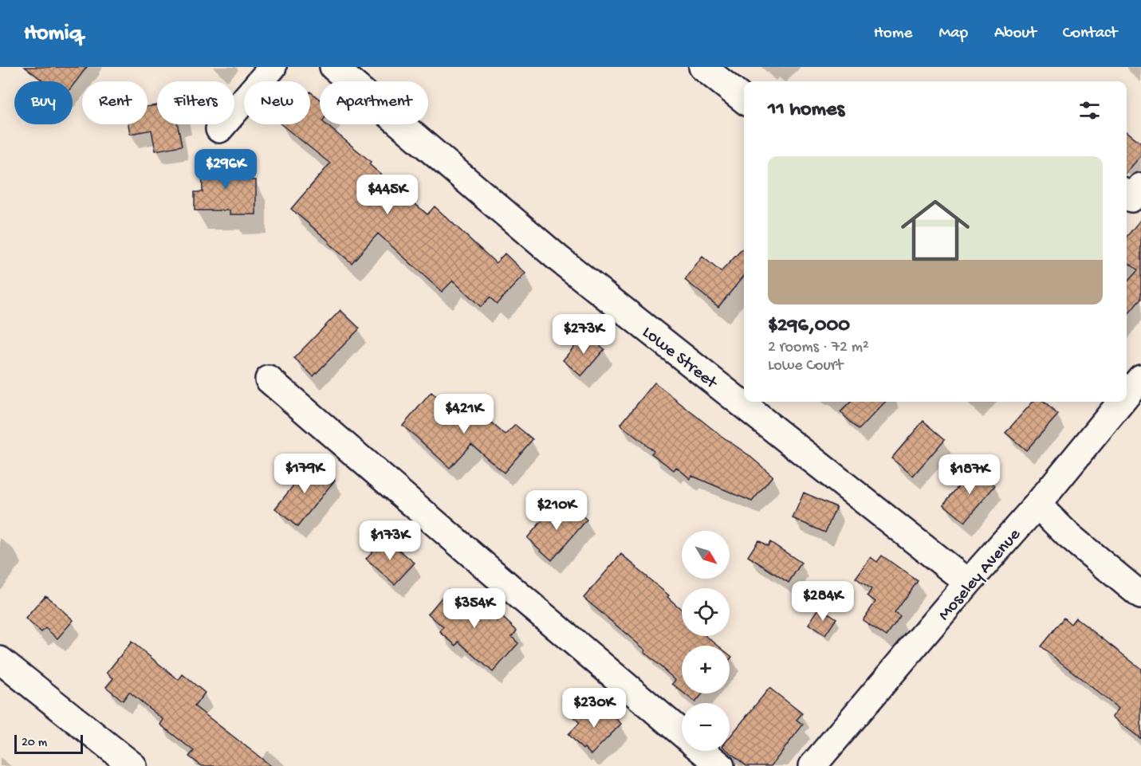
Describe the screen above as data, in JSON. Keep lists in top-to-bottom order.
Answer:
{
  "streets": {
    "street": ["Lowe Street", "Moseley Avenue"]
  },
  "crossings": [
    ["Lowe Street", "Moseley Avenue"]
  ],
  "scale_bar": "20 m",
  "north": "bottom right",
  "page": {
    "header": "Homiq",
    "nav": [
      "Home",
      "Map",
      "About",
      "Contact"
    ],
    "chip": [
      "Buy",
      "Rent",
      "Filters",
      "New",
      "Apartment"
    ],
    "heading": "11 homes",
    "list": [
      {
        "name": "$296,000",
        "note": "2 rooms · 72 m² · Lowe Court"
      }
    ],
    "price": [
      "$296K",
      "$445K",
      "$273K",
      "$421K",
      "$179K",
      "$187K",
      "$210K",
      "$173K",
      "$284K",
      "$354K",
      "$230K"
    ],
    "map_buttons": ["+", "−"],
    "scale": "20 m"
  }
}
